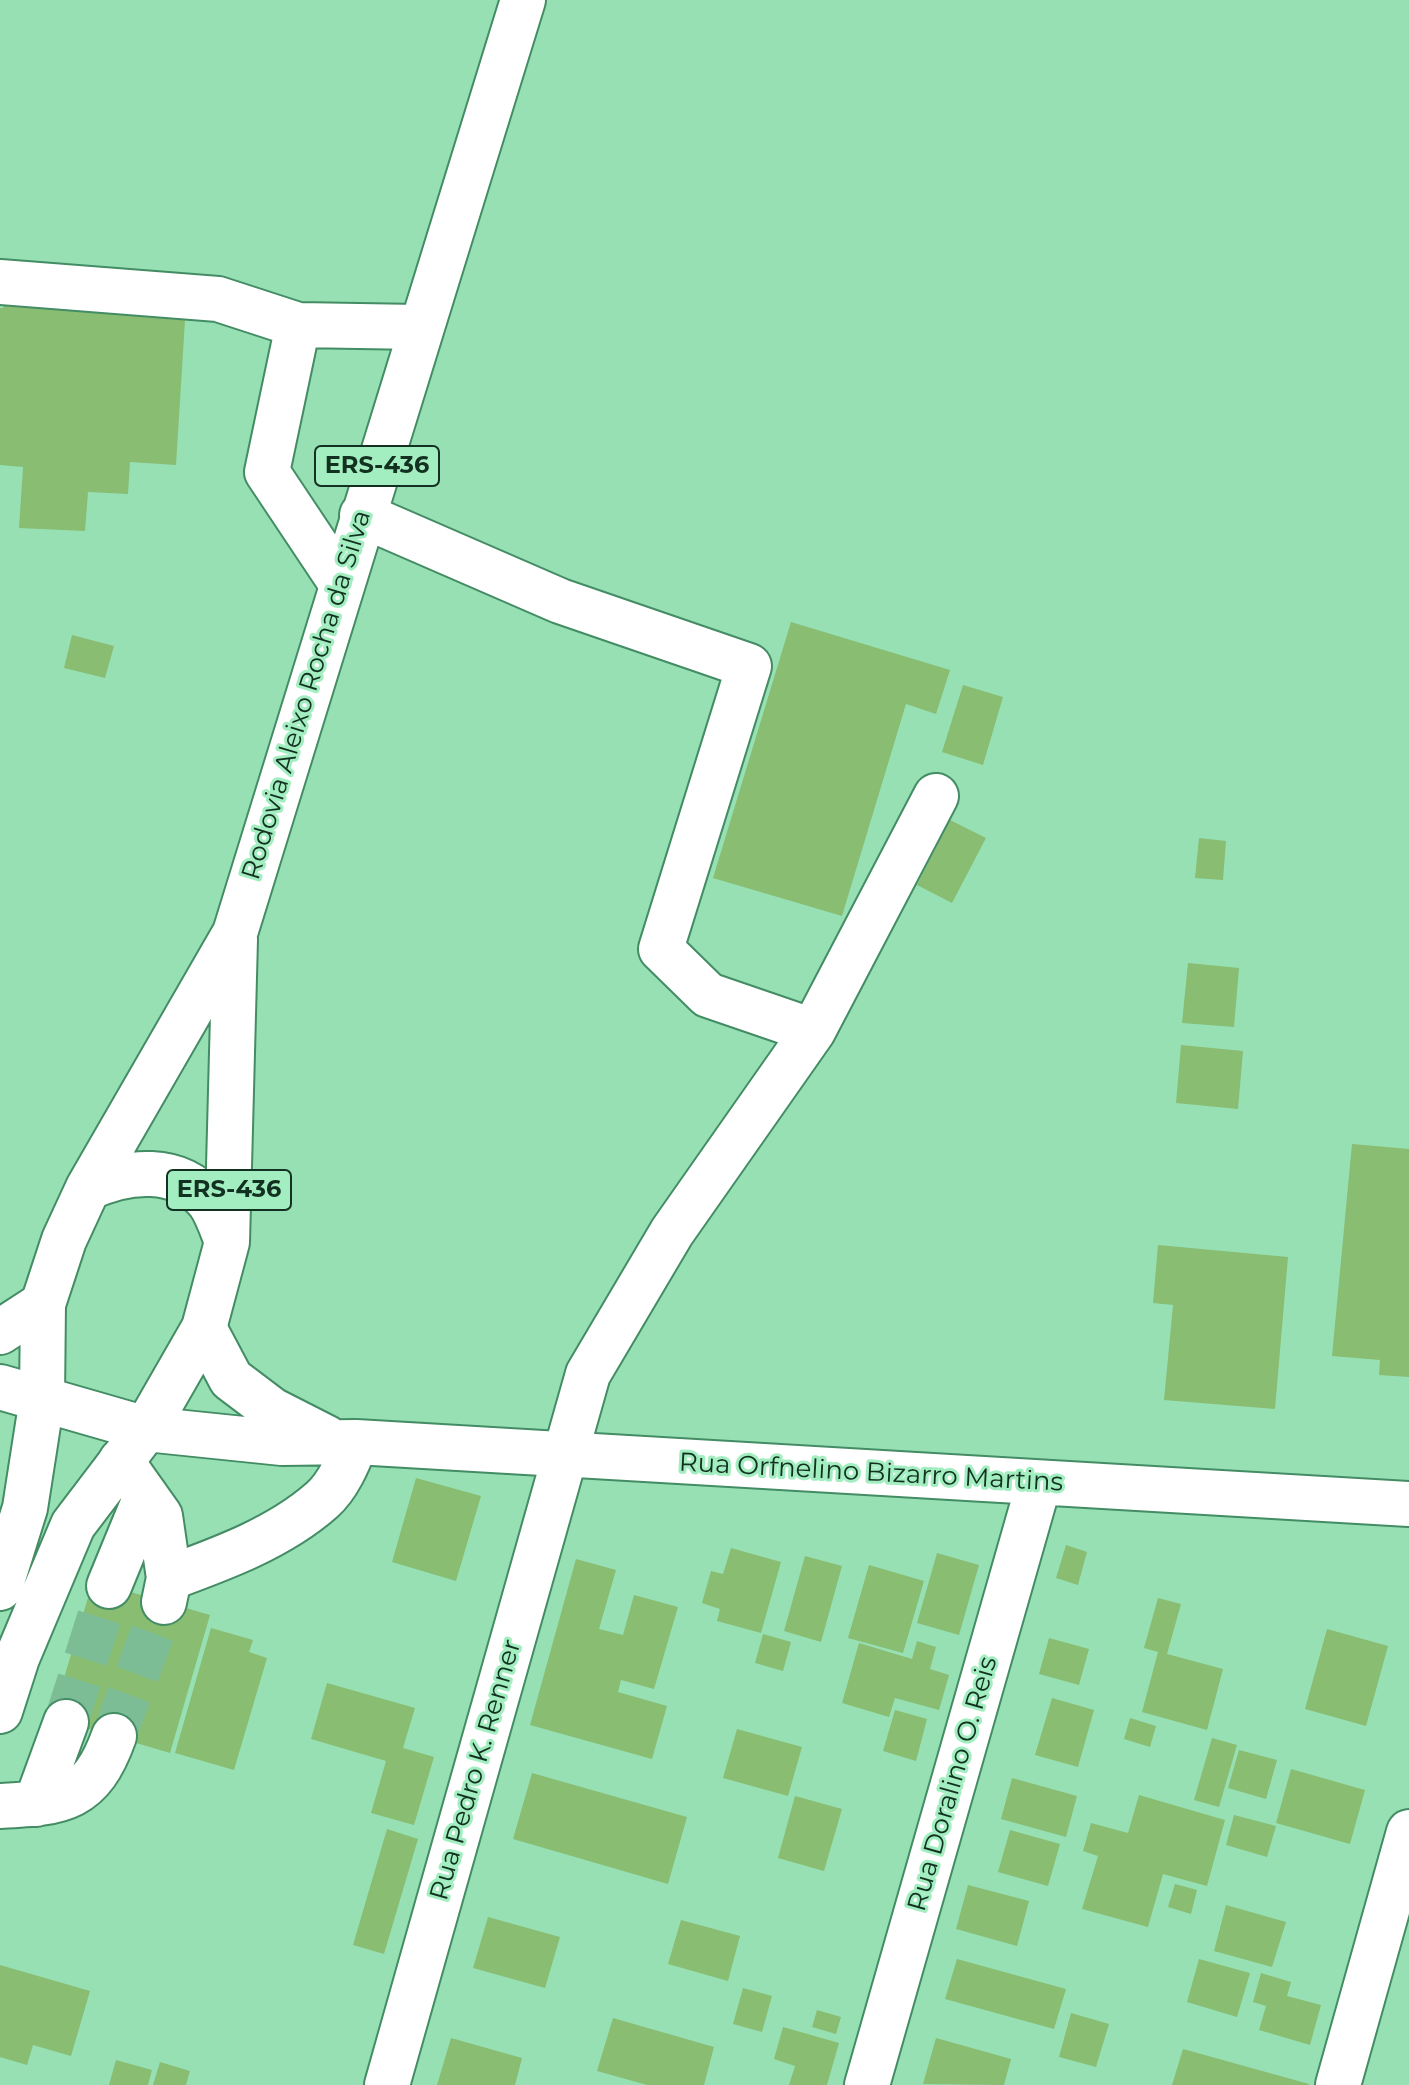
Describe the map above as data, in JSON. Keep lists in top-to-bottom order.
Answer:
{
  "streets": {
    "street": [
      "ERS-436",
      "Rodovia Aleixo Rocha da Silva",
      "Rua Orfnelino Bizarro Martins",
      "Rua Pedro K. Renner",
      "Rua Doralino O. Reis"
    ]
  },
  "crossings": [
    ["Rodovia Aleixo Rocha da Silva", "Rua Orfnelino Bizarro Martins"],
    ["Rua Orfnelino Bizarro Martins", "Rua Pedro K. Renner"],
    ["Rua Orfnelino Bizarro Martins", "Rua Doralino O. Reis"]
  ]
}
